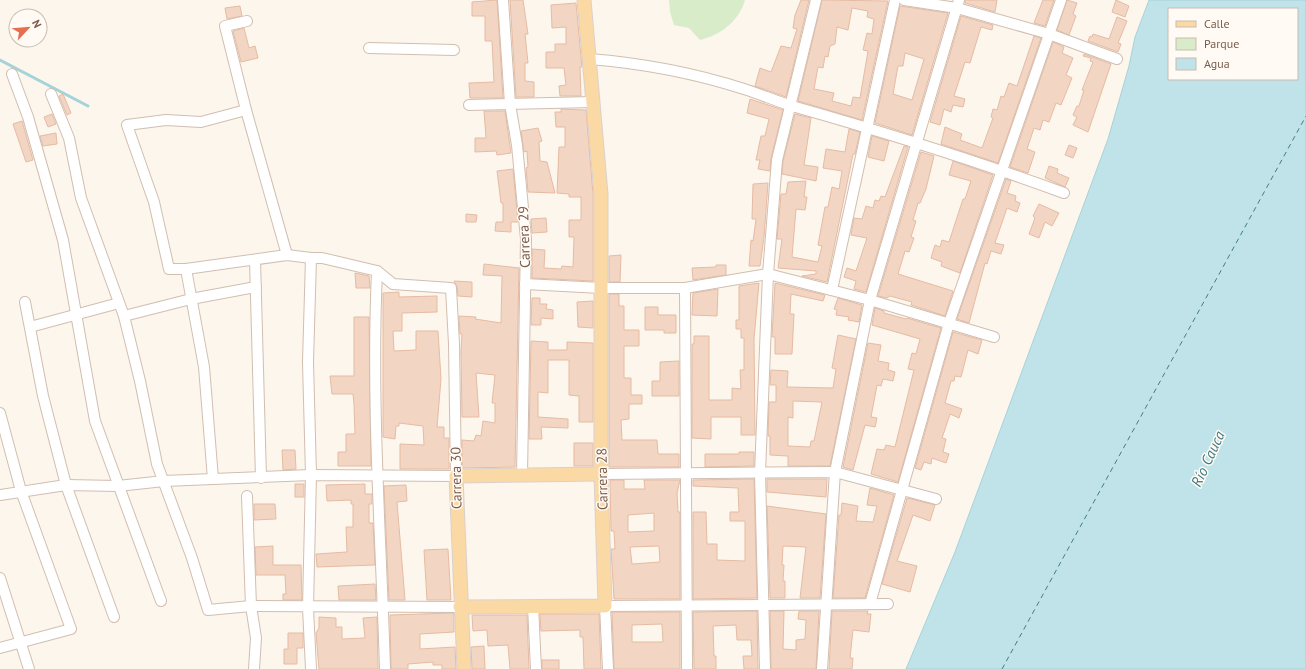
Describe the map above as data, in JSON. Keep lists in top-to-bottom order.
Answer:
{
  "streets": {
    "main road": ["Carrera 30", "Carrera 28"],
    "street": ["Carrera 29"]
  },
  "water": ["Río Cauca"],
  "legend": ["Calle", "Parque", "Agua"],
  "north": "top right"
}
